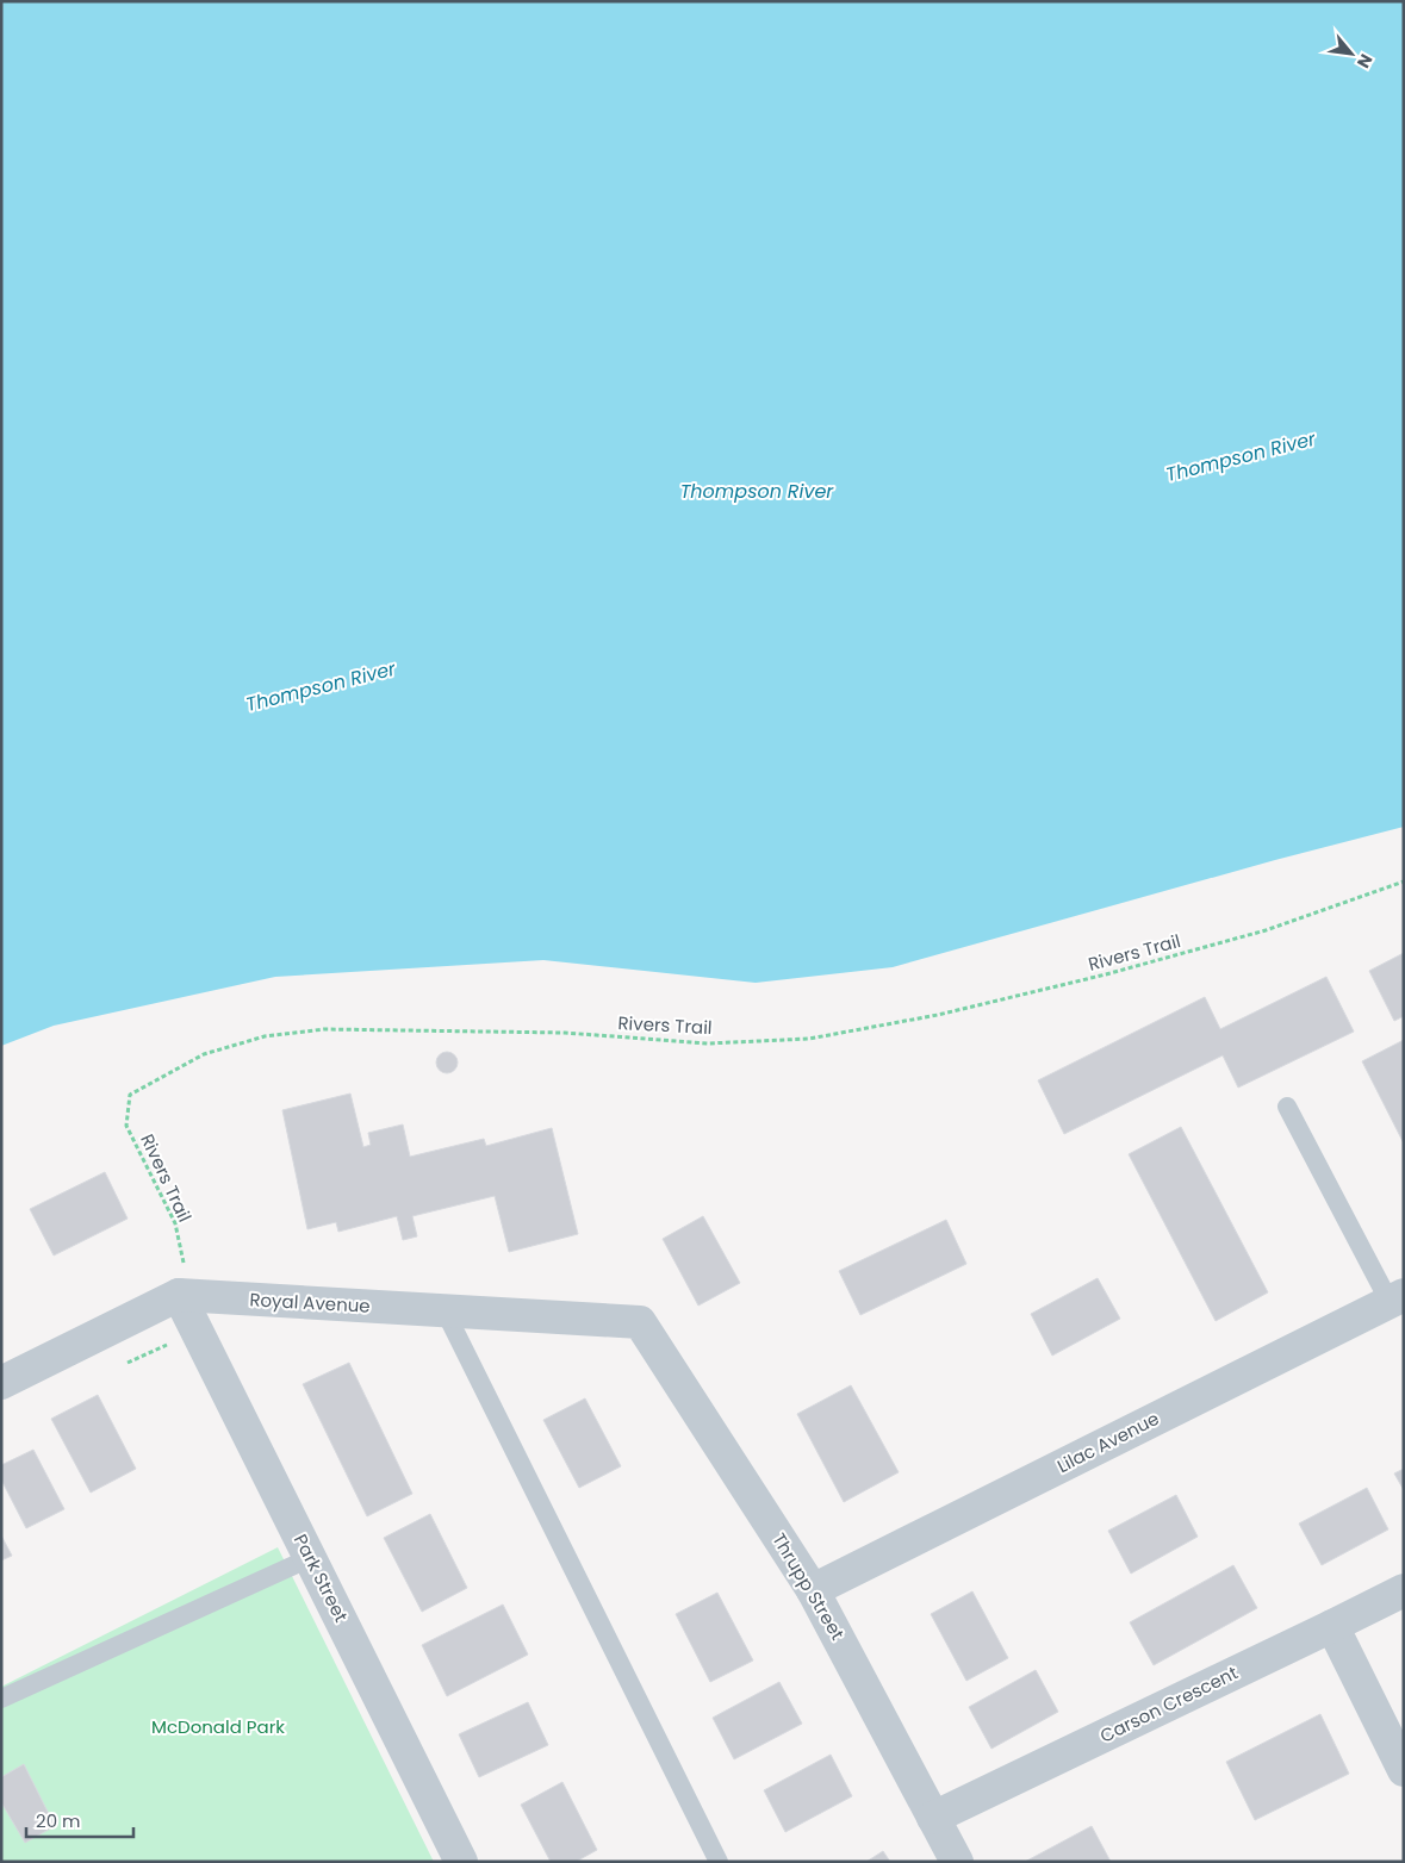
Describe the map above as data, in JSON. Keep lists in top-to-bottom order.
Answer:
{
  "streets": {
    "street": [
      "Royal Avenue",
      "Lilac Avenue",
      "Park Street",
      "Thrupp Street",
      "Carson Crescent"
    ],
    "path": ["Rivers Trail"]
  },
  "crossings": [
    ["Rivers Trail", "Royal Avenue"],
    ["Rivers Trail", "Park Street"],
    ["Royal Avenue", "Park Street"],
    ["Royal Avenue", "Thrupp Street"],
    ["Lilac Avenue", "Thrupp Street"],
    ["Thrupp Street", "Carson Crescent"]
  ],
  "water": ["Thompson River"],
  "parks": ["McDonald Park"],
  "scale_bar": "20 m",
  "north": "bottom right"
}
